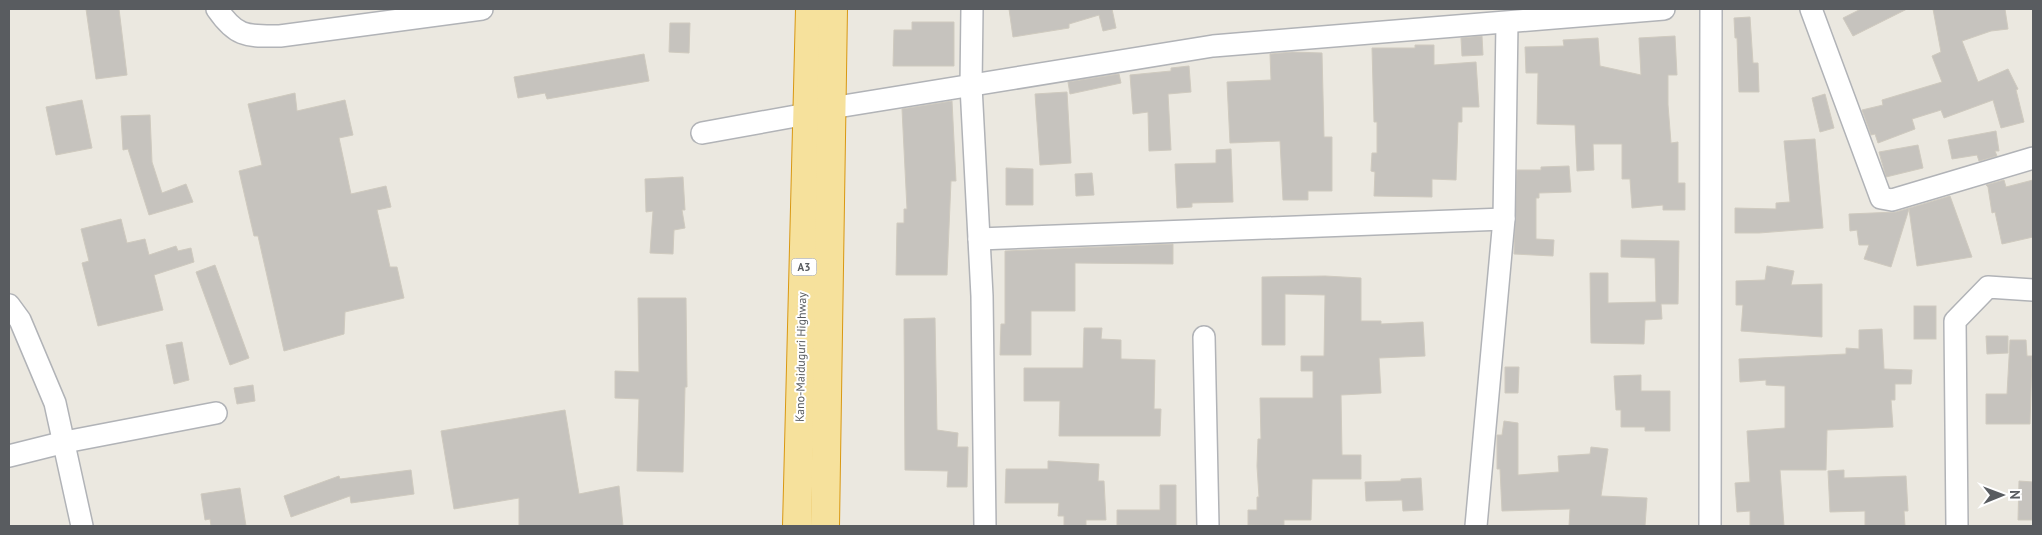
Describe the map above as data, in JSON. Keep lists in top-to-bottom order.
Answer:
{
  "streets": {
    "highway": ["A3", "Kano-Maiduguri Highway"]
  },
  "north": "right"
}
